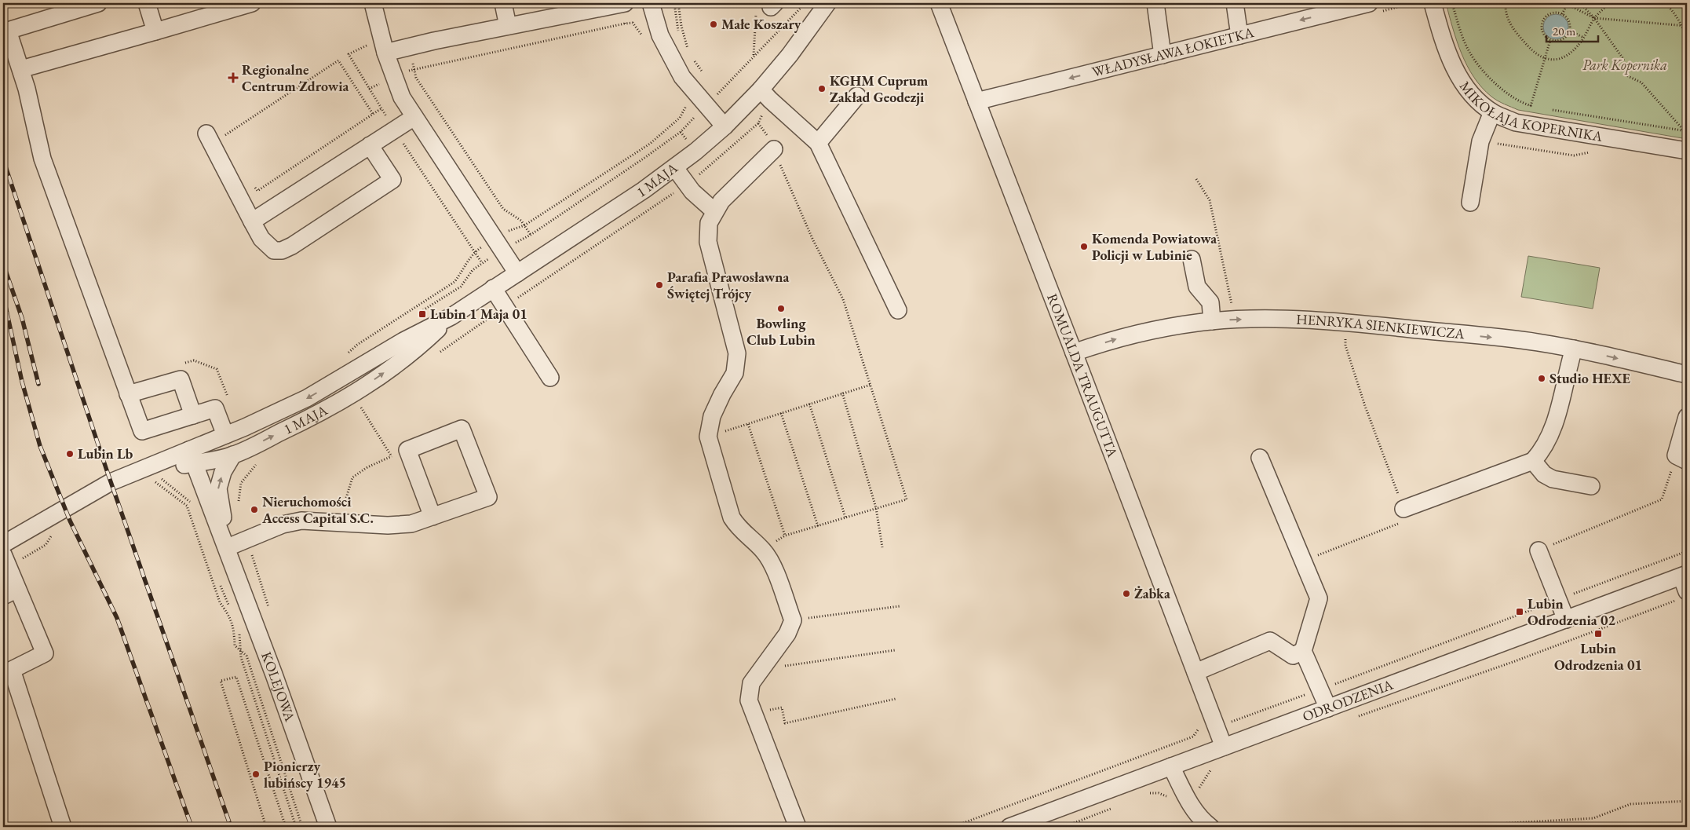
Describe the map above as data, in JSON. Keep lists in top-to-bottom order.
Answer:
{
  "streets": {
    "street": [
      "WŁADYSŁAWA ŁOKIETKA",
      "MIKOŁAJA KOPERNIKA",
      "1 MAJA",
      "HENRYKA SIENKIEWICZA",
      "ROMUALDA TRAUGUTTA",
      "KOLEJOWA",
      "ODRODZENIA"
    ]
  },
  "crossings": [
    ["WŁADYSŁAWA ŁOKIETKA", "ROMUALDA TRAUGUTTA"],
    ["1 MAJA", "KOLEJOWA"],
    ["HENRYKA SIENKIEWICZA", "ROMUALDA TRAUGUTTA"],
    ["ROMUALDA TRAUGUTTA", "ODRODZENIA"]
  ],
  "one_way": ["WŁADYSŁAWA ŁOKIETKA", "HENRYKA SIENKIEWICZA"],
  "parks": ["Park Kopernika"],
  "places": {
    "other": [
      "Małe Koszary",
      "KGHM Cuprum Zakład Geodezji",
      "Komenda Powiatowa Policji w Lubinie",
      "Parafia Prawosławna Świętej Trójcy",
      "Bowling Club Lubin",
      "Studio HEXE",
      "Lubin Lb",
      "Nieruchomości Access Capital S.C.",
      "Żabka",
      "Pionierzy lubińscy 1945"
    ],
    "health": ["Regionalne Centrum Zdrowia"],
    "transit": ["Lubin 1 Maja 01", "Lubin Odrodzenia 02", "Lubin Odrodzenia 01"]
  },
  "scale_bar": "20 m"
}
